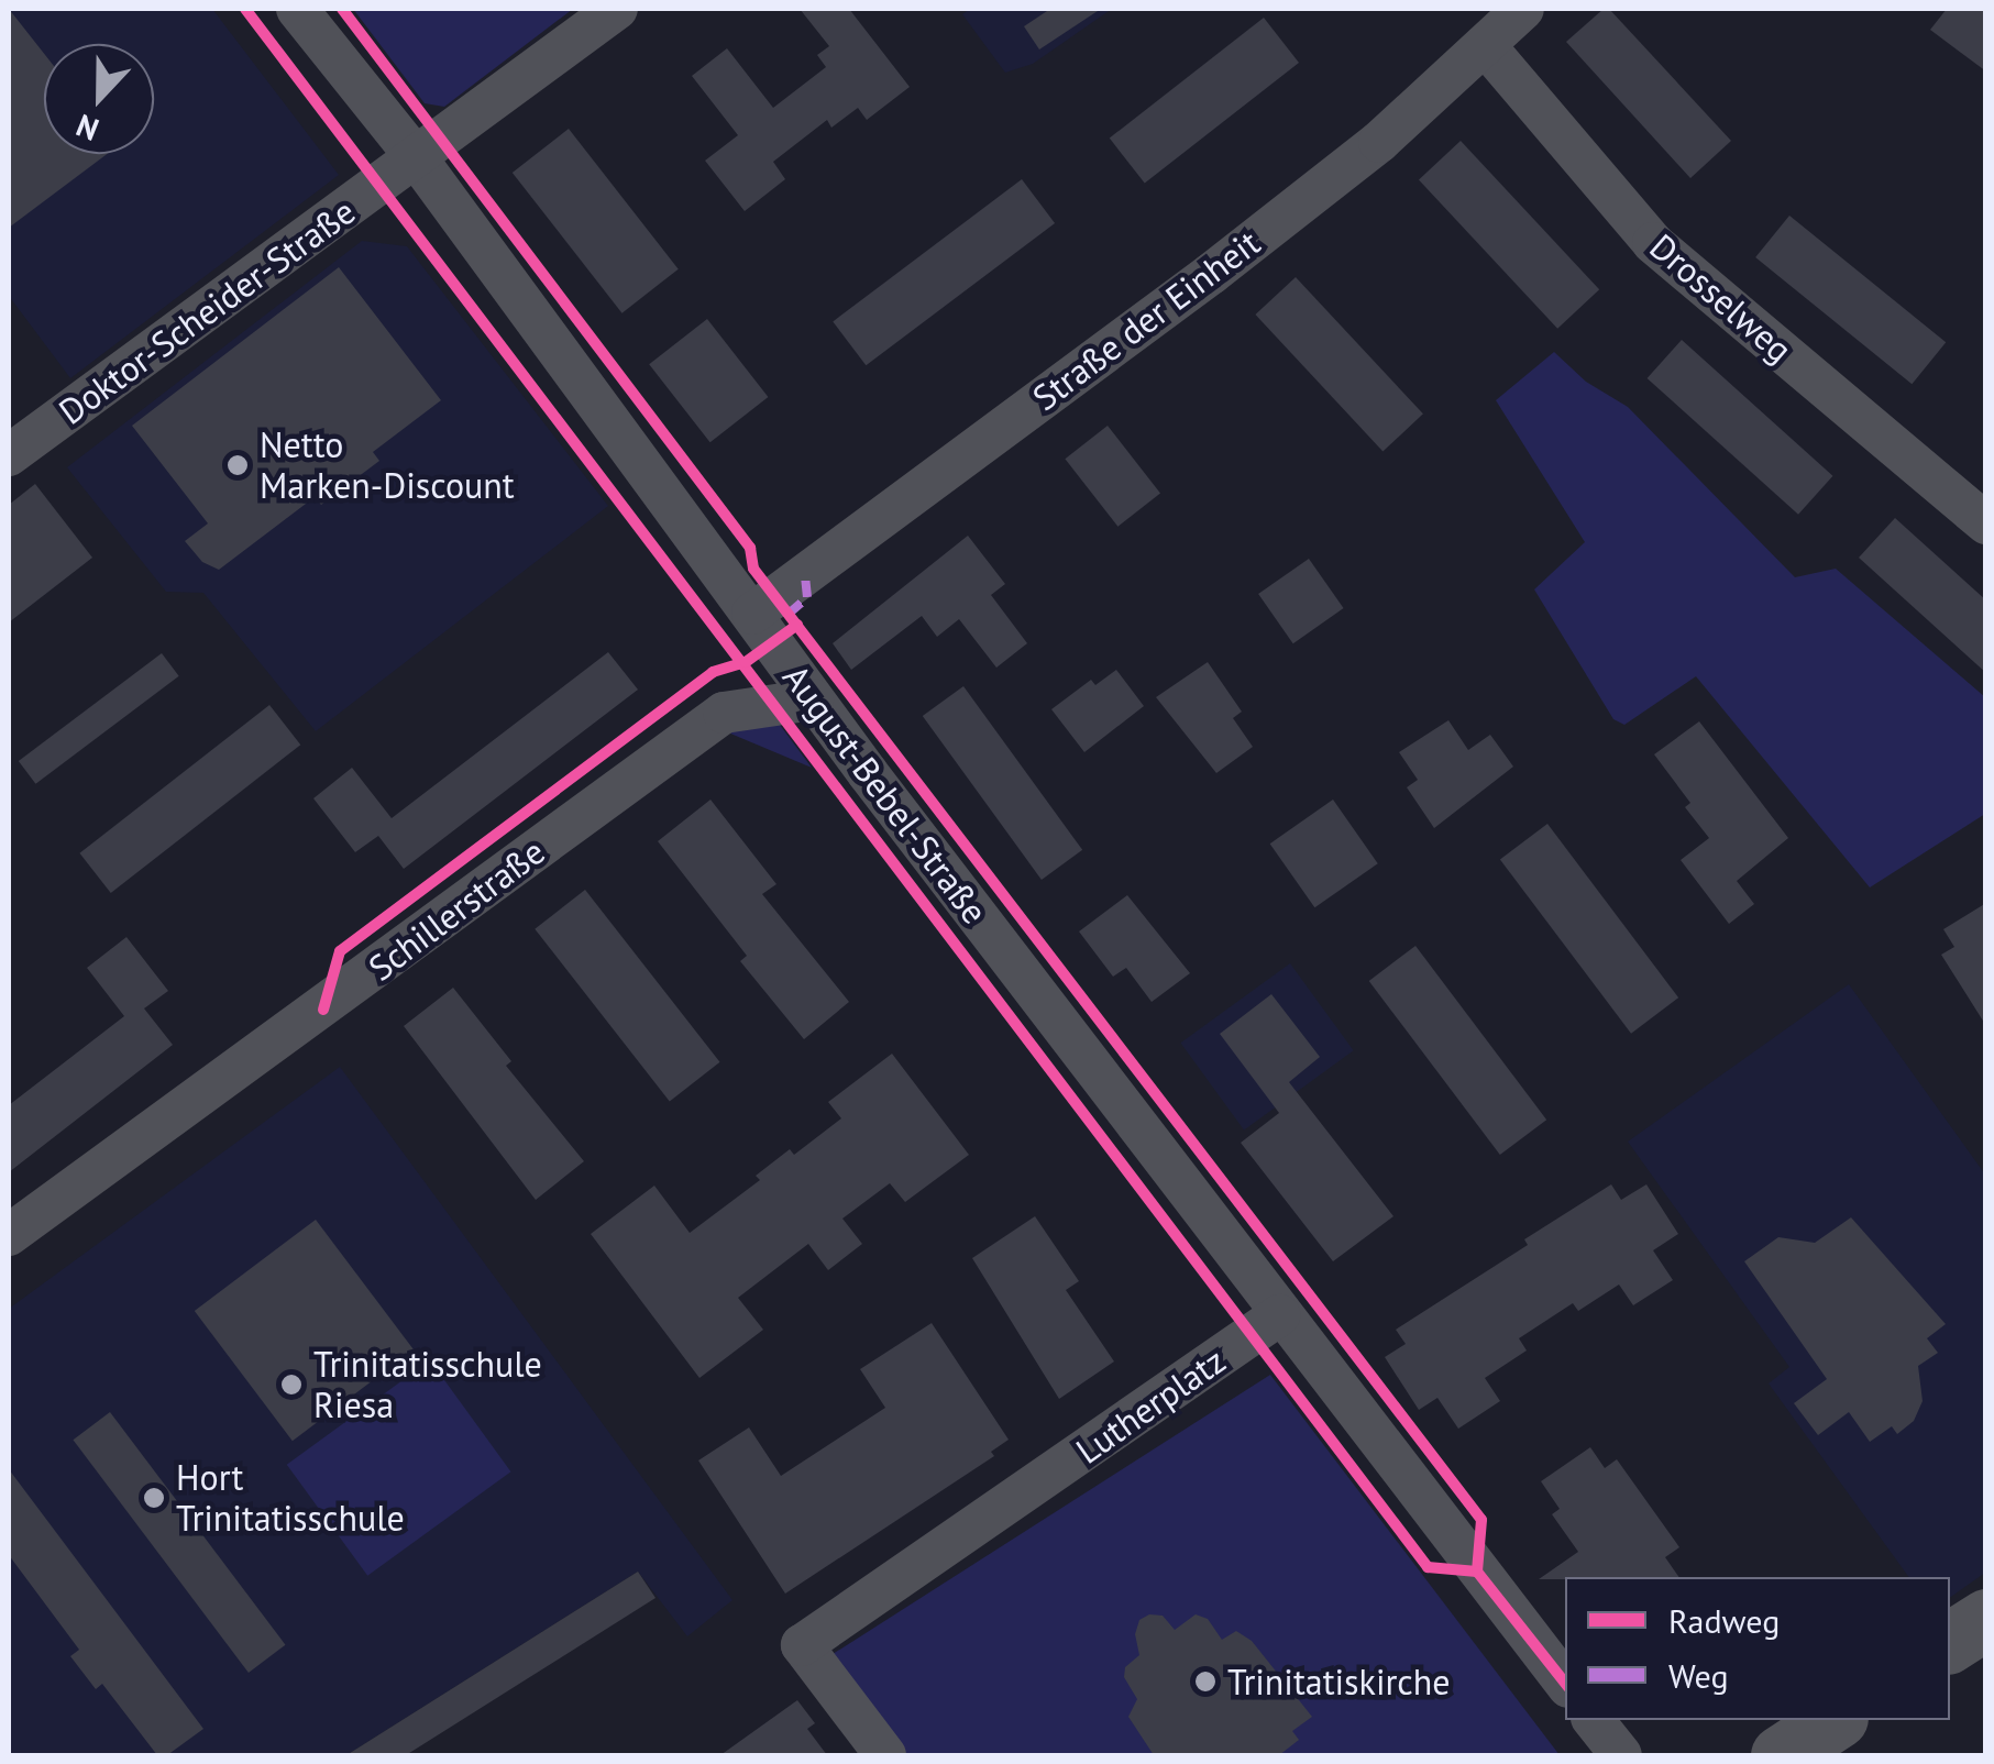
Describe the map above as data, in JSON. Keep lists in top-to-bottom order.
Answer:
{
  "streets": {
    "street": [
      "Drosselweg",
      "Doktor-Scheider-Straße",
      "Straße der Einheit",
      "August-Bebel-Straße",
      "Schillerstraße",
      "Lutherplatz"
    ]
  },
  "crossings": [
    ["Drosselweg", "Straße der Einheit"],
    ["Doktor-Scheider-Straße", "August-Bebel-Straße"],
    ["Straße der Einheit", "August-Bebel-Straße"],
    ["August-Bebel-Straße", "Schillerstraße"],
    ["August-Bebel-Straße", "Lutherplatz"]
  ],
  "places": [
    "Netto Marken-Discount",
    "Trinitatisschule Riesa",
    "Hort Trinitatisschule",
    "Trinitatiskirche"
  ],
  "legend": ["Radweg", "Weg"],
  "north": "bottom"
}
